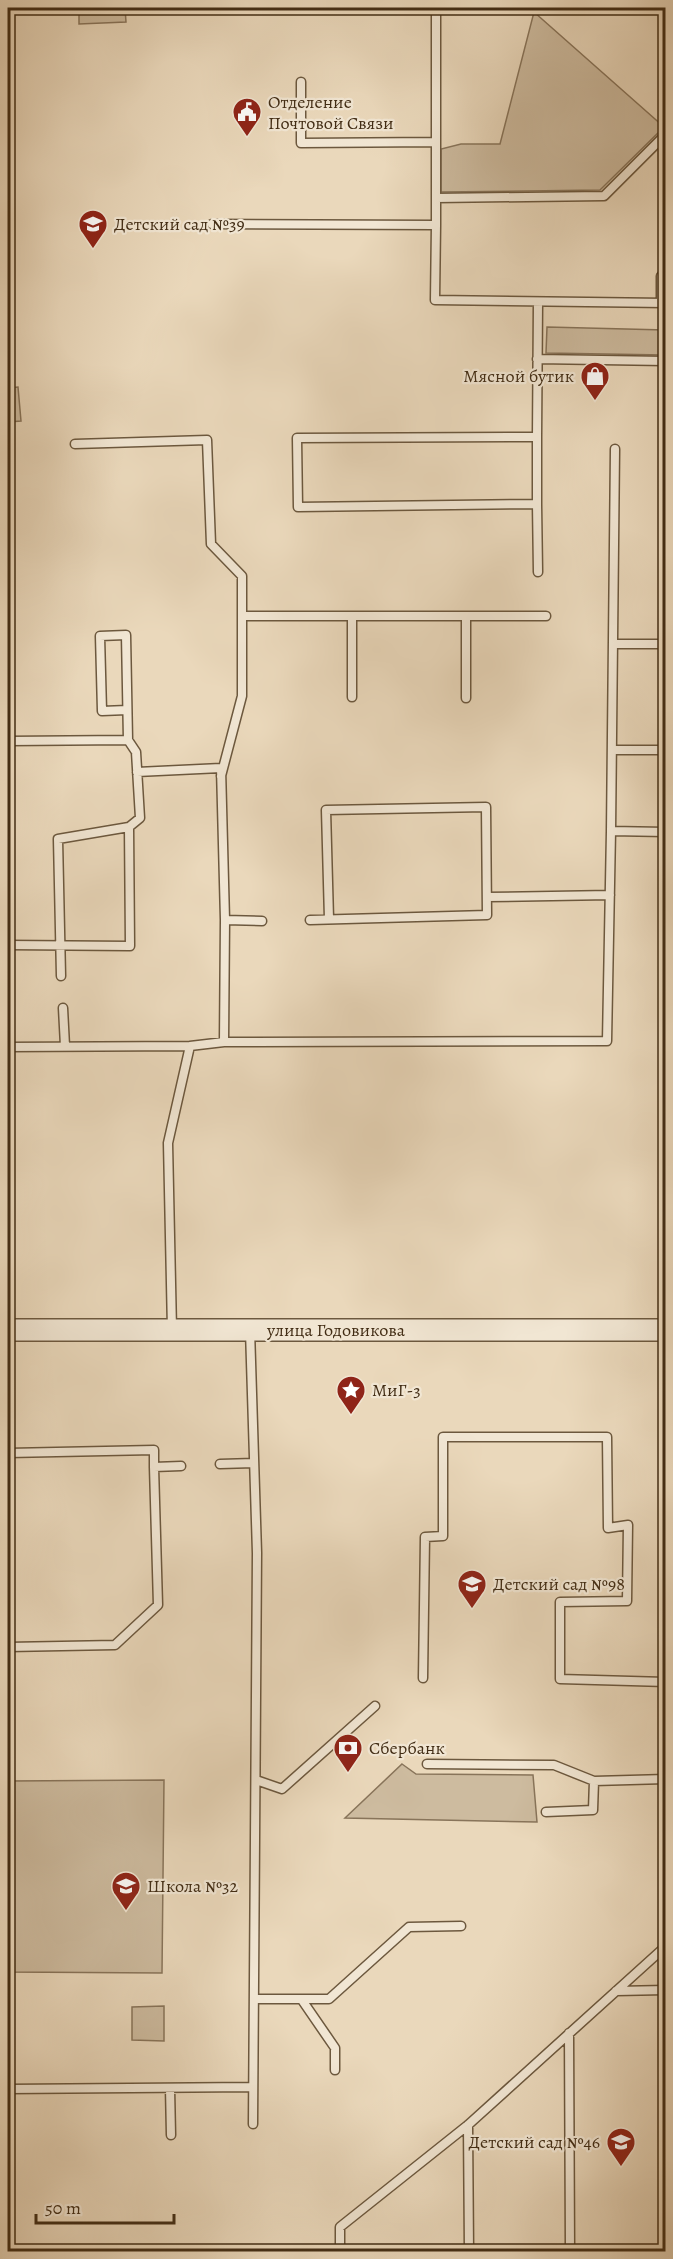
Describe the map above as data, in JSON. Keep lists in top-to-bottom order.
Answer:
{
  "streets": {
    "street": ["улица Годовикова"]
  },
  "places": {
    "public building": ["Отделение Почтовой Связи"],
    "school or university": [
      "Детский сад №39",
      "Детский сад №98",
      "Школа №32",
      "Детский сад №46"
    ],
    "shop": ["Мясной бутик"],
    "place": ["МиГ-3"],
    "bank": ["Сбербанк"]
  },
  "scale_bar": "50 m"
}
